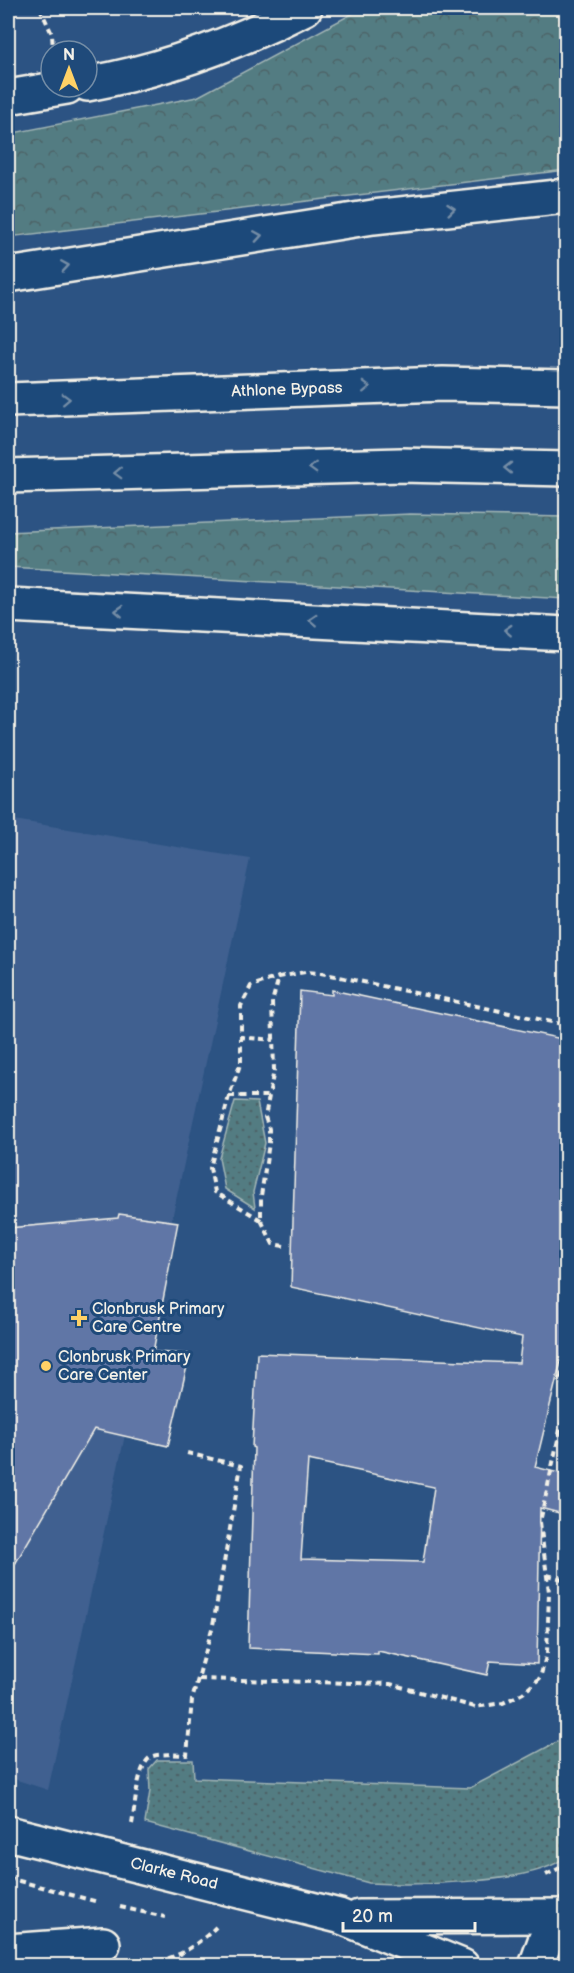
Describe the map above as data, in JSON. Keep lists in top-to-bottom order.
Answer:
{
  "streets": {
    "main road": ["Athlone Bypass", "Clarke Road"]
  },
  "places": {
    "health": ["Clonbrusk Primary Care Centre"],
    "other": ["Clonbrusk Primary Care Center"]
  },
  "scale_bar": "20 m",
  "north": "top"
}
